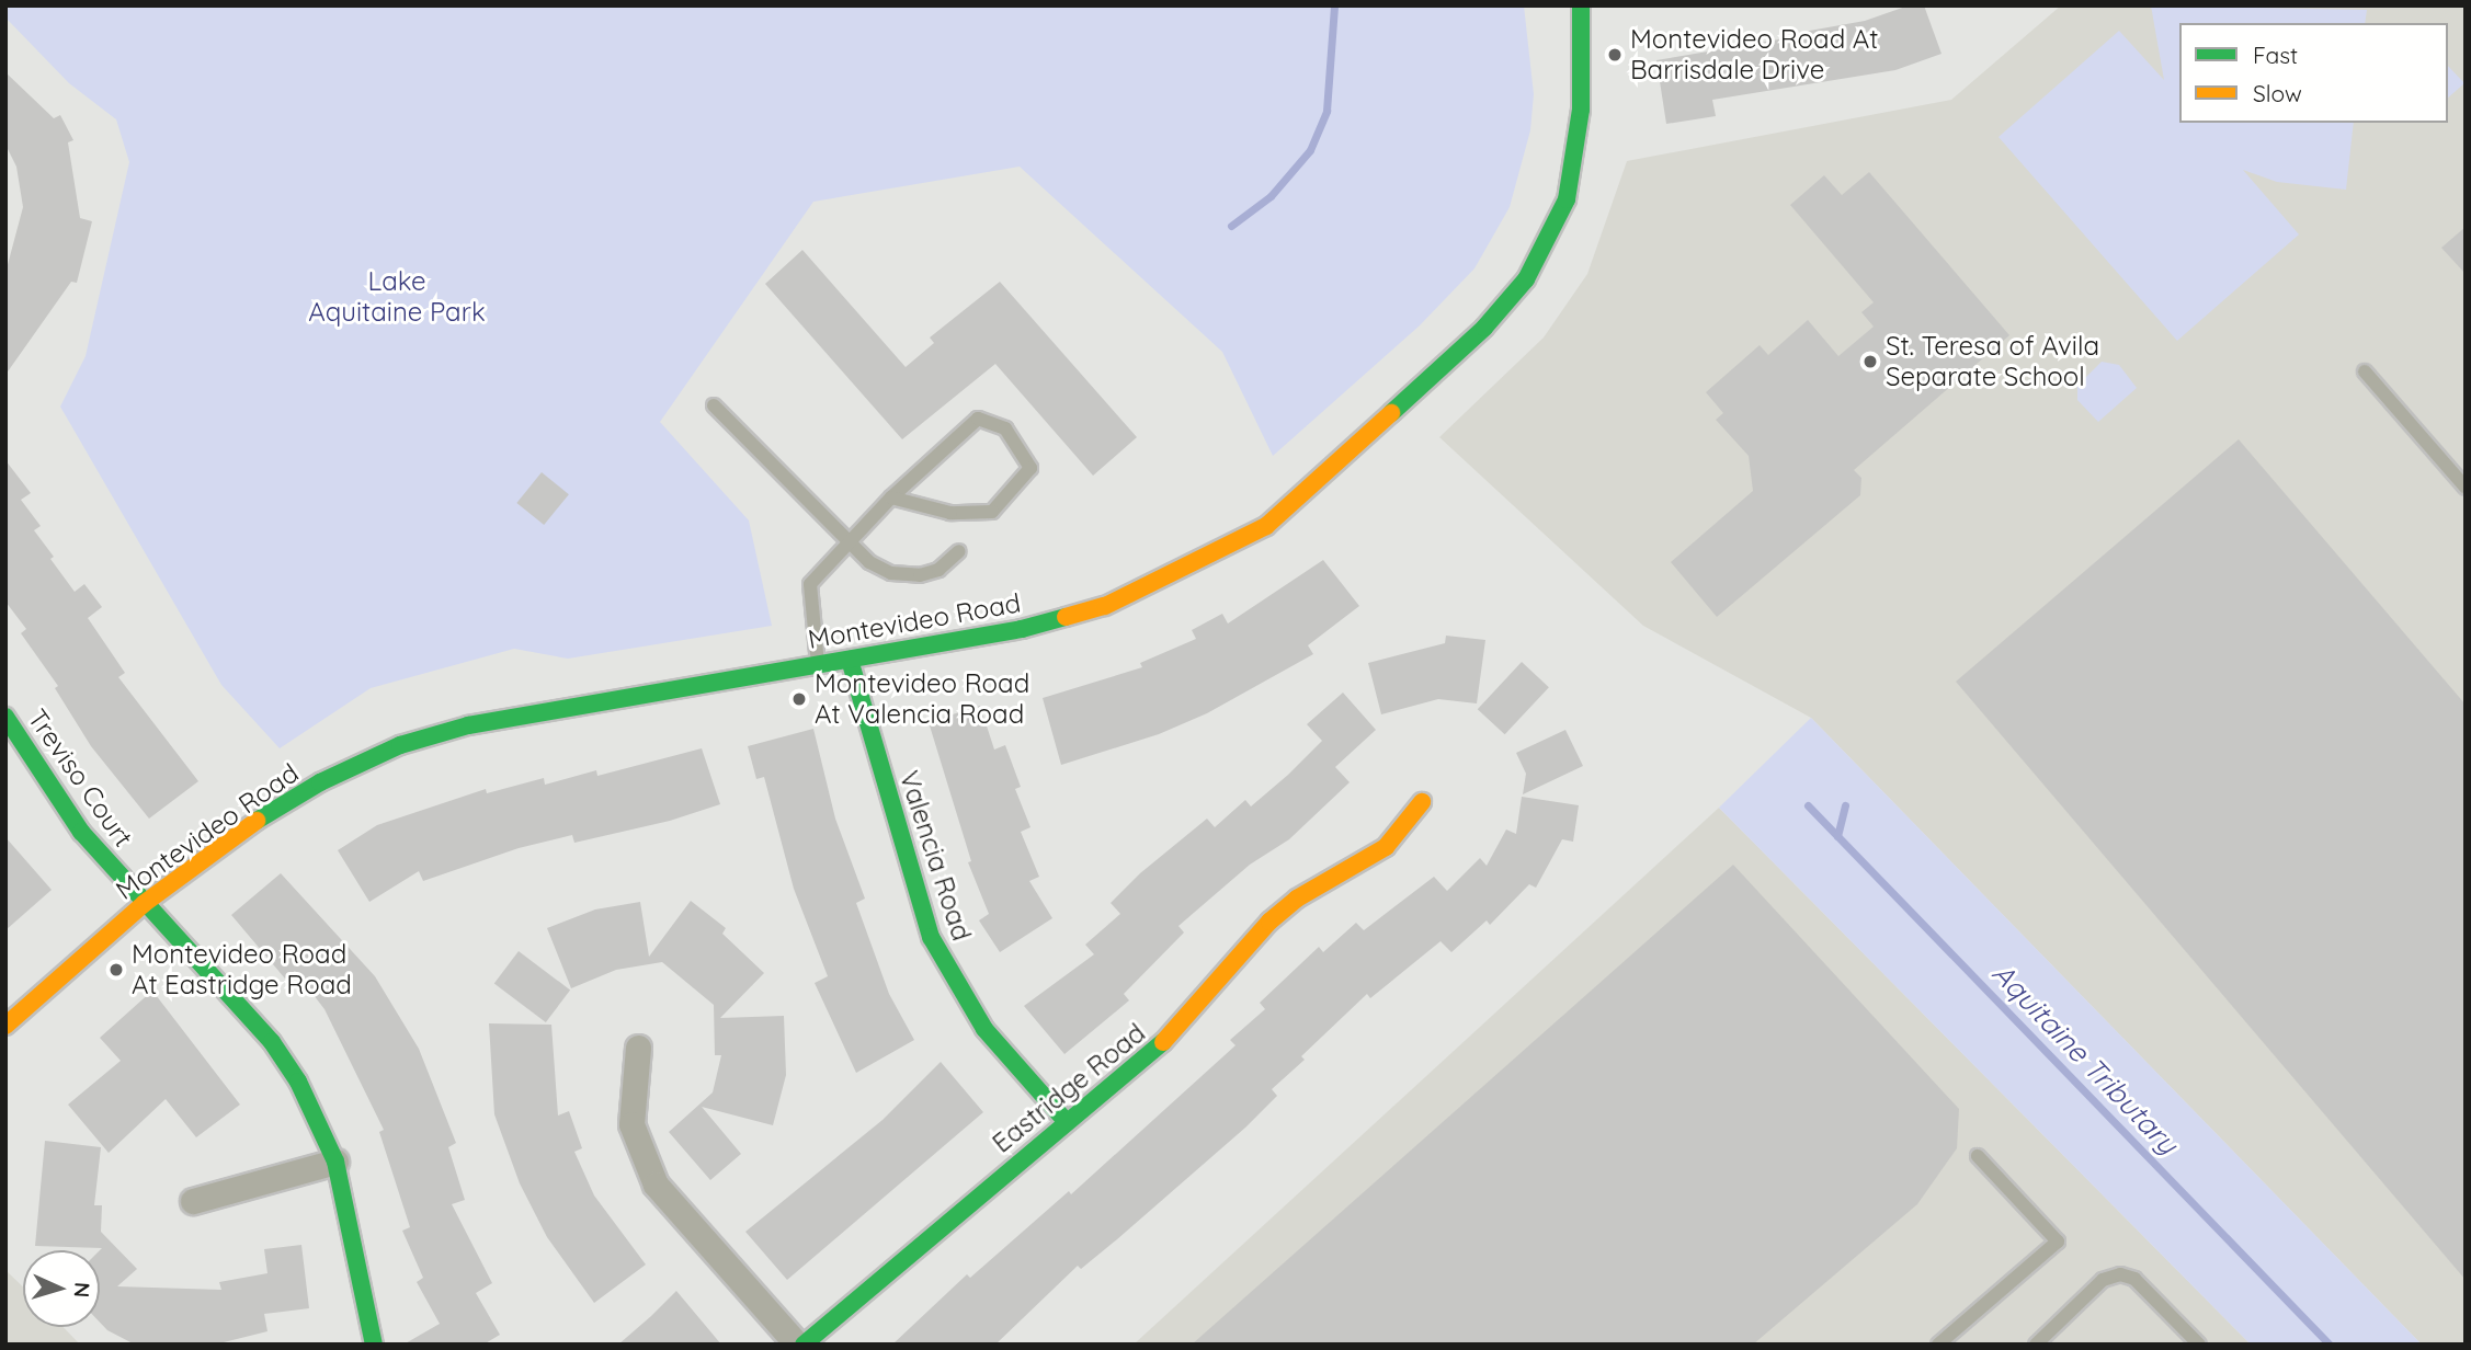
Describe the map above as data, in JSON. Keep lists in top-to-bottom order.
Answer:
{
  "streets": {
    "street": [
      "Montevideo Road",
      "Treviso Court",
      "Valencia Road",
      "Eastridge Road"
    ]
  },
  "crossings": [
    ["Montevideo Road", "Treviso Court"],
    ["Montevideo Road", "Valencia Road"],
    ["Valencia Road", "Eastridge Road"]
  ],
  "water": ["Aquitaine Tributary"],
  "parks": ["Lake Aquitaine Park"],
  "places": [
    "Montevideo Road At Barrisdale Drive",
    "St. Teresa of Avila Separate School",
    "Montevideo Road At Valencia Road",
    "Montevideo Road At Eastridge Road"
  ],
  "legend": ["Fast", "Slow"],
  "north": "right"
}
